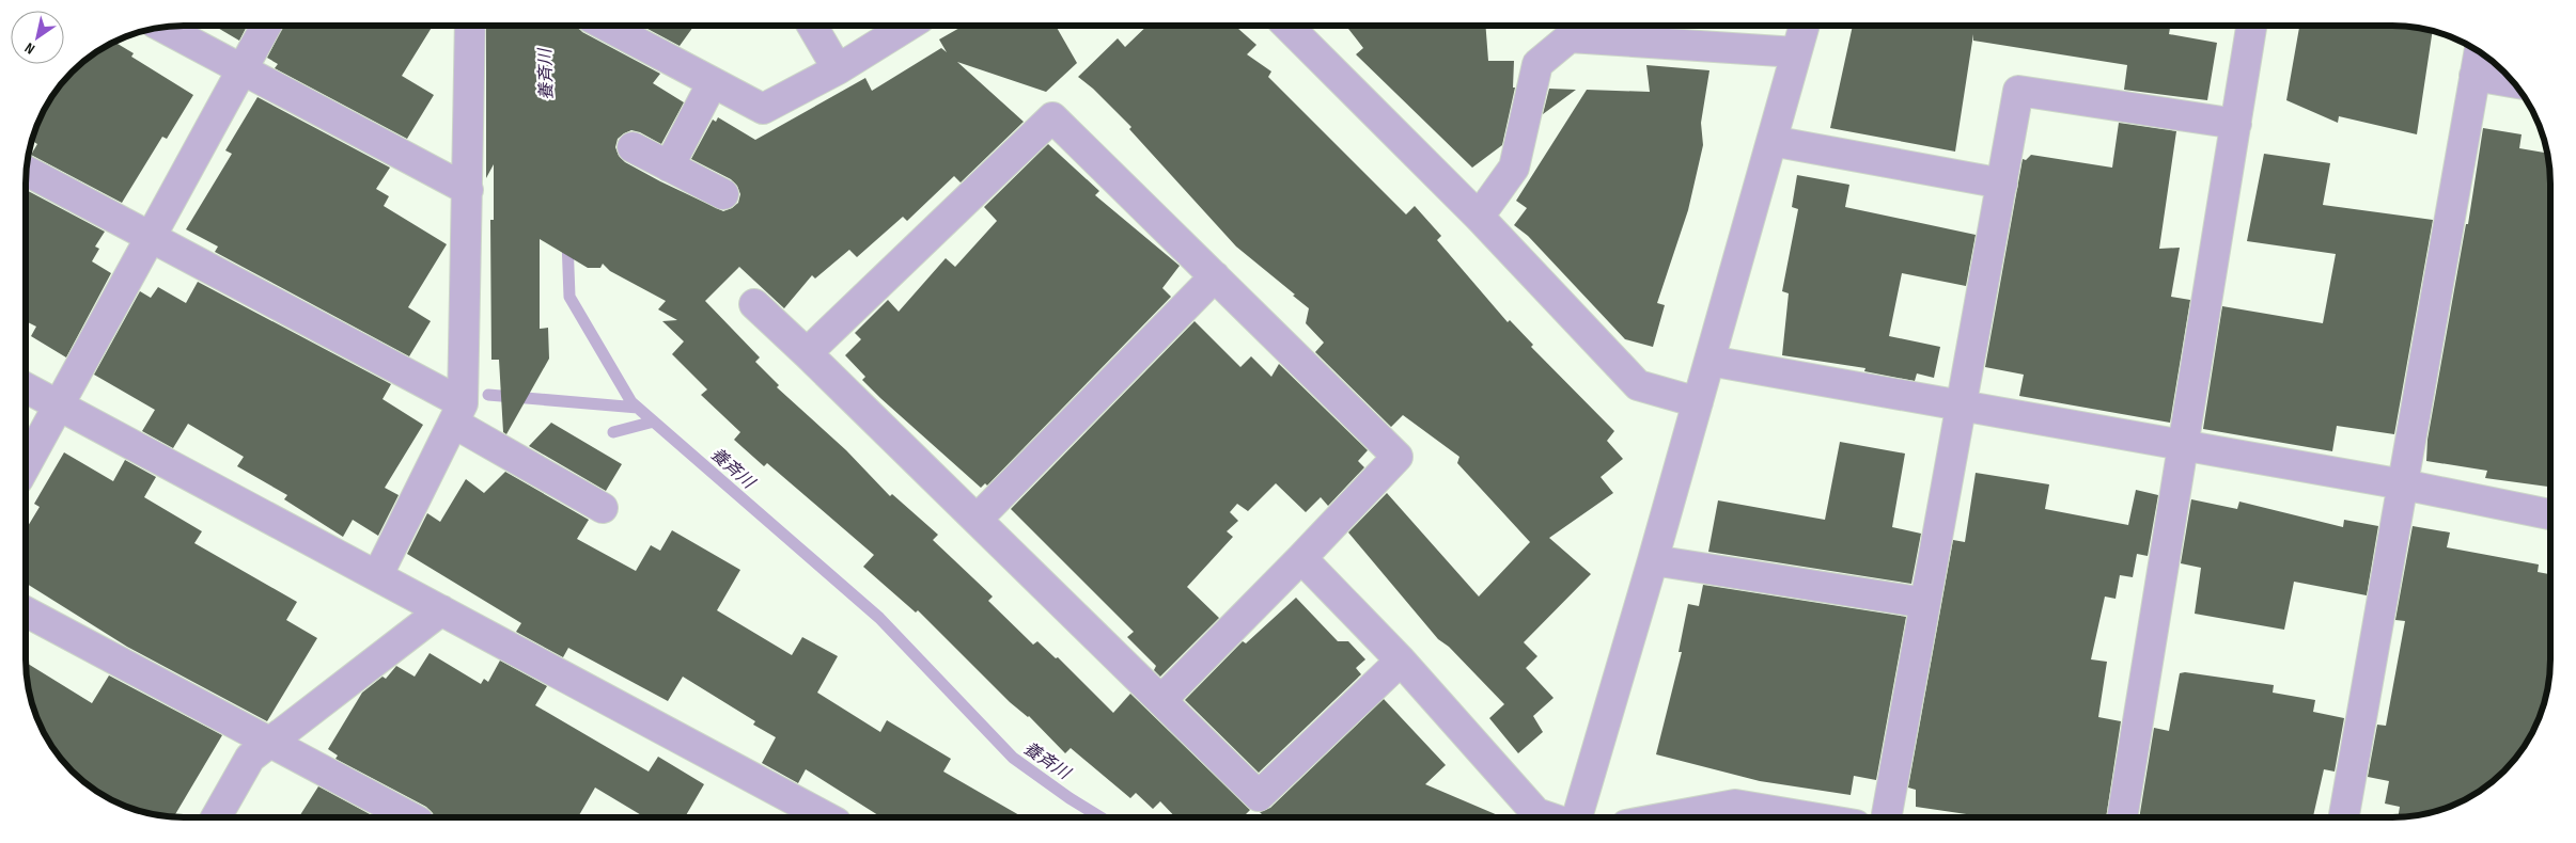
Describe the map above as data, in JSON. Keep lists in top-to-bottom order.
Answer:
{
  "water": ["養斉川"],
  "north": "bottom left"
}
